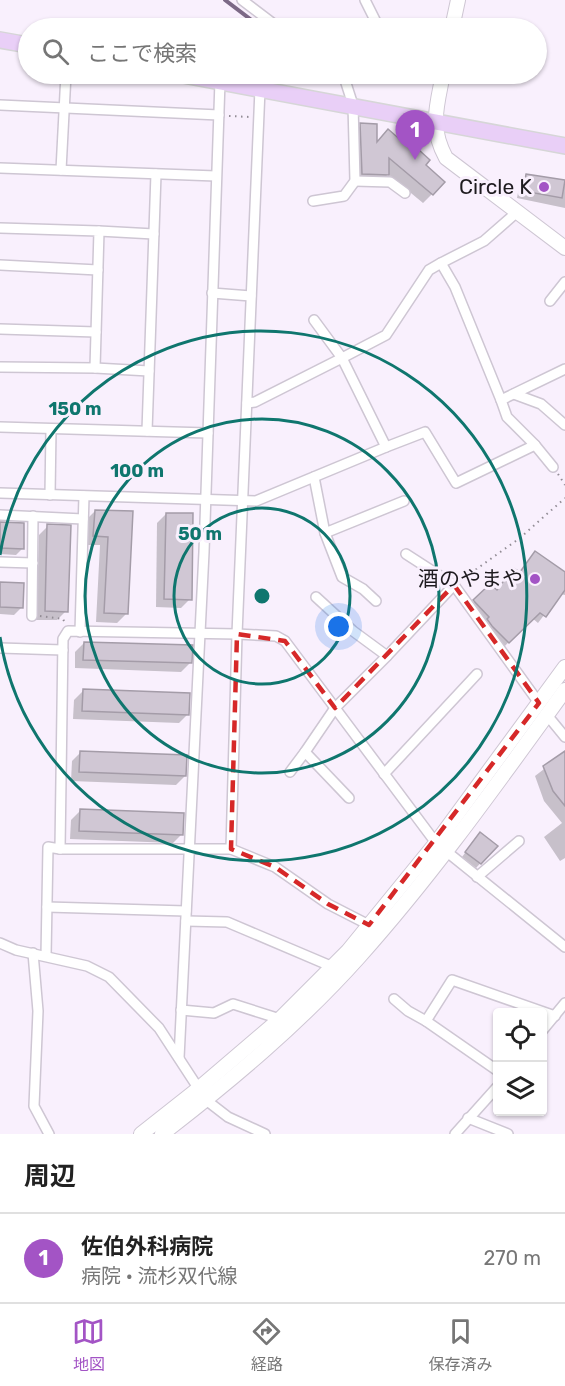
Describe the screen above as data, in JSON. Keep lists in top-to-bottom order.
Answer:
{
  "places": ["Circle K", "酒のやまや"],
  "page": {
    "search": "ここで検索",
    "pins": "1",
    "heading": "周辺",
    "list": [
      {
        "mark": "1",
        "name": "佐伯外科病院",
        "note": "病院 · 流杉双代線",
        "value": "270 m"
      }
    ],
    "nav": ["地図", "経路", "保存済み"]
  },
  "rings": ["150 m", "100 m", "50 m"]
}
